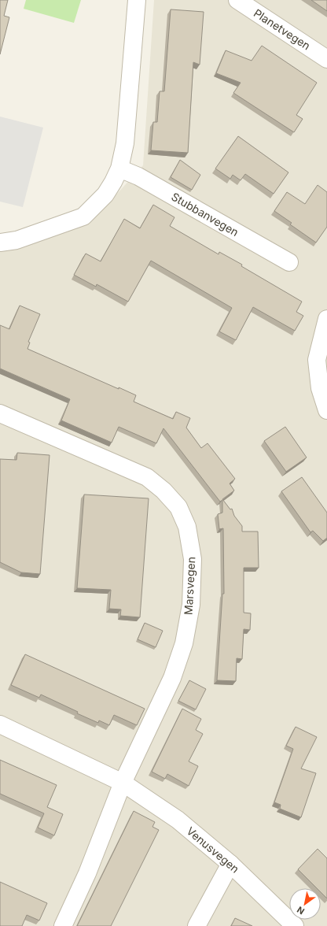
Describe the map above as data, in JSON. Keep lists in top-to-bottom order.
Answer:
{
  "streets": {
    "street": [
      "Planetvegen",
      "Stubbanvegen",
      "Marsvegen",
      "Venusvegen"
    ]
  },
  "crossings": [
    ["Marsvegen", "Venusvegen"]
  ],
  "north": "bottom left"
}
